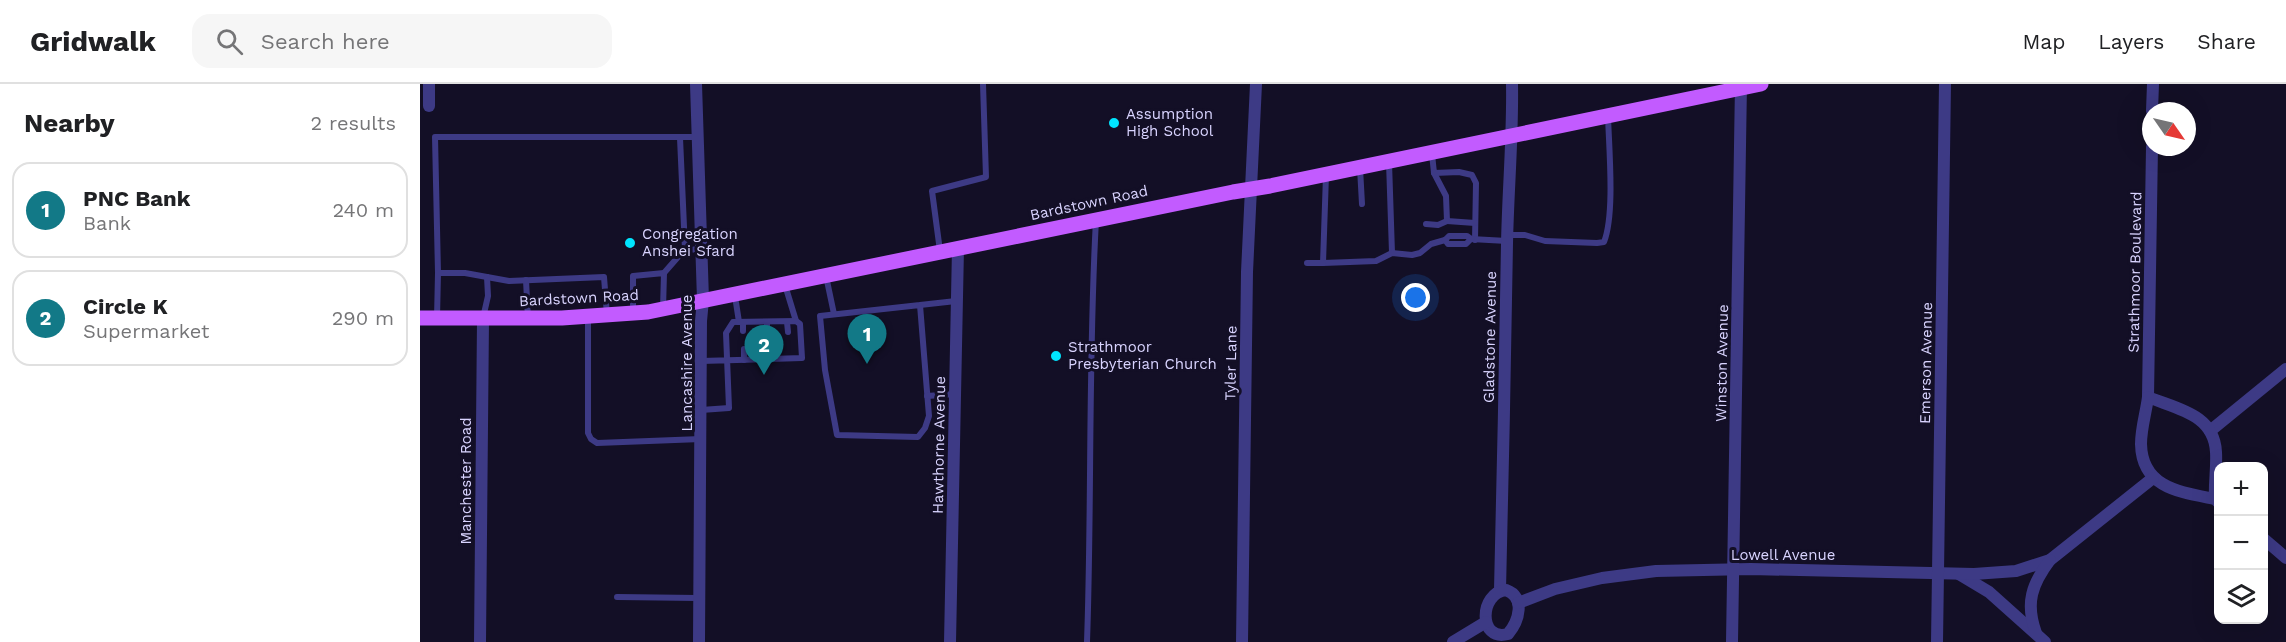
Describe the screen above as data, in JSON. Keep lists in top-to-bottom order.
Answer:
{
  "streets": {
    "main road": ["Bardstown Road"],
    "street": [
      "Strathmoor Boulevard",
      "Gladstone Avenue",
      "Lancashire Avenue",
      "Tyler Lane",
      "Winston Avenue",
      "Emerson Avenue",
      "Hawthorne Avenue",
      "Manchester Road",
      "Lowell Avenue"
    ]
  },
  "crossings": [
    ["Bardstown Road", "Gladstone Avenue"],
    ["Bardstown Road", "Lancashire Avenue"],
    ["Bardstown Road", "Tyler Lane"],
    ["Bardstown Road", "Winston Avenue"],
    ["Bardstown Road", "Hawthorne Avenue"],
    ["Bardstown Road", "Manchester Road"],
    ["Gladstone Avenue", "Lowell Avenue"],
    ["Winston Avenue", "Lowell Avenue"],
    ["Emerson Avenue", "Lowell Avenue"]
  ],
  "places": ["Assumption High School", "Congregation Anshei Sfard", "Strathmoor Presbyterian Church"],
  "north": "bottom right",
  "page": {
    "header": "Gridwalk",
    "search": "Search here",
    "nav": ["Map", "Layers", "Share"],
    "heading": ["Nearby", "2 results"],
    "list": [
      {
        "mark": "1",
        "name": "PNC Bank",
        "note": "Bank",
        "value": "240 m"
      },
      {
        "mark": "2",
        "name": "Circle K",
        "note": "Supermarket",
        "value": "290 m"
      }
    ],
    "pins": ["1", "2"],
    "map_buttons": ["+", "−"]
  }
}
